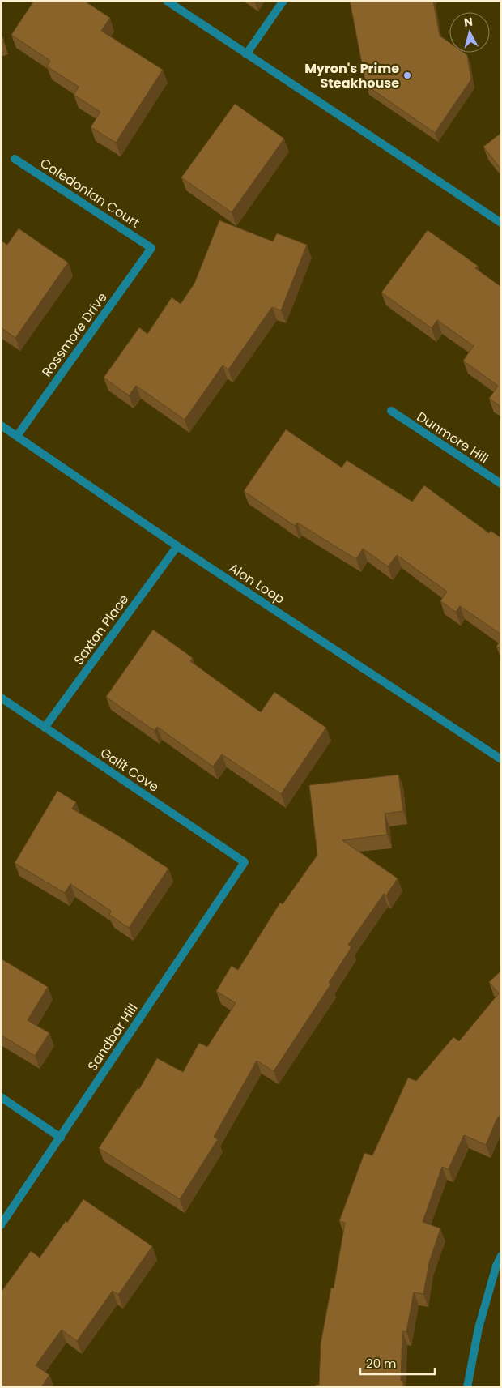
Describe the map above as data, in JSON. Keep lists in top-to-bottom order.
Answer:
{
  "streets": {
    "street": [
      "Caledonian Court",
      "Rossmore Drive",
      "Dunmore Hill",
      "Alon Loop",
      "Saxton Place",
      "Galit Cove",
      "Sandbar Hill"
    ]
  },
  "crossings": [
    ["Caledonian Court", "Rossmore Drive"],
    ["Rossmore Drive", "Alon Loop"],
    ["Alon Loop", "Saxton Place"],
    ["Saxton Place", "Galit Cove"],
    ["Galit Cove", "Sandbar Hill"]
  ],
  "places": ["Myron's Prime Steakhouse"],
  "scale_bar": "20 m",
  "north": "top"
}
